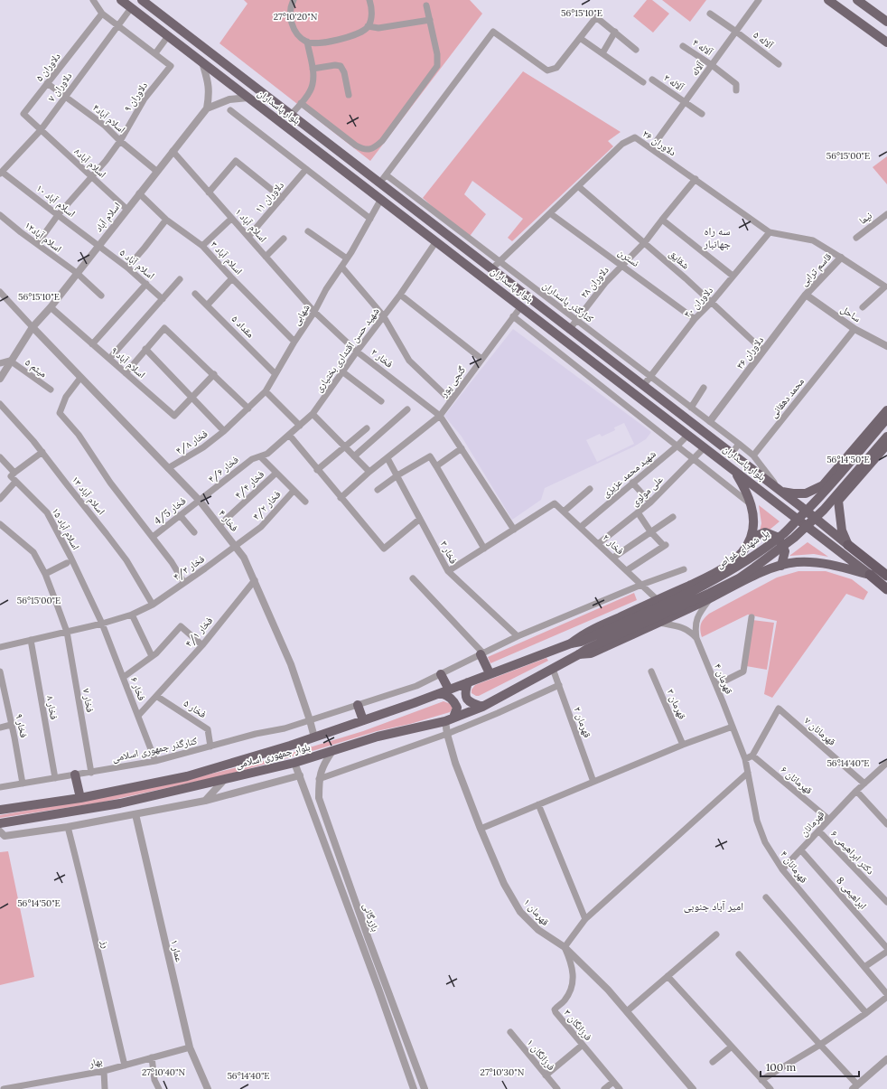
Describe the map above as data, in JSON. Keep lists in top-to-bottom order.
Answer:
{
  "streets": {
    "highway": ["بلوار پاسداران"],
    "main road": ["پل شهدای غواص", "بلوار جمهوری اسلامی"],
    "street": [
      "آلاله ۵",
      "آلاله ۴",
      "دلاوران ۵",
      "آلاله",
      "آلاله ۲",
      "دلاوران ۷",
      "دلاوران ۹",
      "اسلام آباد۴",
      "دلاوران ۲۶",
      "اسلام آباد۸",
      "دلاوران ۱۱",
      "اسلام آباد ۱۰",
      "اسلام آباد",
      "نیما",
      "اسلام آباد ۱",
      "اسلام آباد۱۲",
      "اسلام آباد ۳",
      "نسترن",
      "شقایق",
      "اسلام آباد ۵",
      "قاسم ترابی",
      "دلاوران ۲۸",
      "کنارگذر پاسداران",
      "دلاوران ۳۰",
      "ساحل",
      "شهابی",
      "مقداد ۵",
      "شهید حسن اقتداری بختیاری",
      "دلاوران ۳۶",
      "فخار ۲",
      "اسلام آباد ۹",
      "میثم ۵",
      "گنجی پور",
      "محمد دهقانی",
      "فخار ۴/۸",
      "فخار ۴/۶",
      "شهید محمد عزیزی",
      "فخار ۴/۴",
      "علی مولوی",
      "اسلام آباد ۱۳",
      "فخار ۴/۲",
      "فخار 4/5",
      "فخار ۴",
      "اسلام آباد ۱۵",
      "فخار ۳",
      "فخار ۴/۳",
      "فخار ۴/۱",
      "قهرمان ۴",
      "فخار ۶",
      "فخار ۷",
      "قهرمان ۳",
      "فخار ۸",
      "فخار ۵",
      "قهرمان ۲",
      "فخار ۹",
      "قهرمانان ۷",
      "کنارگذر جمهوری اسلامی",
      "قهرمانان ۶",
      "قهرمانان",
      "دکتر ابراهیمی ۶",
      "قهرمانان ۴",
      "ابراهیمی 8",
      "قهرمان ۱",
      "بازرگانی",
      "رز",
      "عمار ۱",
      "فرزانگان ۳",
      "فرزانگان ۱",
      "بهار"
    ]
  },
  "crossings": [
    ["آلاله ۵", "آلاله"],
    ["آلاله ۴", "آلاله"],
    ["دلاوران ۵", "دلاوران ۷"],
    ["دلاوران ۵", "اسلام آباد۴"],
    ["دلاوران ۵", "اسلام آباد۸"],
    ["آلاله", "آلاله ۲"],
    ["آلاله", "دلاوران ۲۶"],
    ["دلاوران ۷", "بلوار پاسداران"],
    ["دلاوران ۷", "اسلام آباد۴"],
    ["دلاوران ۷", "اسلام آباد۸"],
    ["دلاوران ۷", "اسلام آباد ۱۰"],
    ["دلاوران ۹", "اسلام آباد۴"],
    ["دلاوران ۹", "اسلام آباد۸"],
    ["دلاوران ۹", "اسلام آباد ۱۰"],
    ["دلاوران ۹", "اسلام آباد۱۲"],
    ["بلوار پاسداران", "دلاوران ۲۶"],
    ["بلوار پاسداران", "دلاوران ۲۸"],
    ["بلوار پاسداران", "دلاوران ۳۰"],
    ["بلوار پاسداران", "شهابی"],
    ["بلوار پاسداران", "شهید حسن اقتداری بختیاری"],
    ["بلوار پاسداران", "گنجی پور"],
    ["بلوار پاسداران", "شهید محمد عزیزی"],
    ["بلوار پاسداران", "علی مولوی"],
    ["اسلام آباد۴", "اسلام آباد"],
    ["دلاوران ۲۶", "نسترن"],
    ["دلاوران ۲۶", "شقایق"],
    ["دلاوران ۲۶", "قاسم ترابی"],
    ["دلاوران ۲۶", "دلاوران ۲۸"],
    ["دلاوران ۲۶", "کنارگذر پاسداران"],
    ["دلاوران ۲۶", "دلاوران ۳۰"],
    ["اسلام آباد۸", "اسلام آباد"],
    ["دلاوران ۱۱", "اسلام آباد ۱"],
    ["اسلام آباد ۱۰", "اسلام آباد"],
    ["اسلام آباد ۱۰", "اسلام آباد ۵"],
    ["اسلام آباد", "اسلام آباد ۱"],
    ["اسلام آباد", "اسلام آباد۱۲"],
    ["اسلام آباد", "اسلام آباد ۳"],
    ["اسلام آباد", "اسلام آباد ۵"],
    ["اسلام آباد", "اسلام آباد ۹"],
    ["اسلام آباد", "میثم ۵"],
    ["اسلام آباد", "فخار ۴"],
    ["اسلام آباد ۱", "شهابی"],
    ["اسلام آباد ۱", "فخار ۲"],
    ["اسلام آباد ۳", "شهابی"],
    ["نسترن", "دلاوران ۲۸"],
    ["نسترن", "دلاوران ۳۰"],
    ["شقایق", "دلاوران ۲۸"],
    ["شقایق", "دلاوران ۳۰"],
    ["شقایق", "دلاوران ۳۶"],
    ["قاسم ترابی", "ساحل"],
    ["قاسم ترابی", "دلاوران ۳۶"],
    ["دلاوران ۲۸", "کنارگذر پاسداران"],
    ["کنارگذر پاسداران", "دلاوران ۳۰"],
    ["کنارگذر پاسداران", "دلاوران ۳۶"],
    ["ساحل", "دلاوران ۳۶"],
    ["ساحل", "محمد دهقانی"],
    ["شهابی", "مقداد ۵"],
    ["شهابی", "فخار ۲"],
    ["شهابی", "فخار ۴/۸"],
    ["شهید حسن اقتداری بختیاری", "فخار ۲"],
    ["شهید حسن اقتداری بختیاری", "فخار ۴/۶"],
    ["فخار ۲", "گنجی پور"],
    ["فخار ۲", "شهید محمد عزیزی"],
    ["فخار ۲", "علی مولوی"],
    ["فخار ۲", "کنارگذر جمهوری اسلامی"],
    ["گنجی پور", "فخار ۳"],
    ["فخار ۴/۸", "فخار ۴"],
    ["فخار ۴/۶", "فخار 4/5"],
    ["فخار ۴/۶", "فخار ۴"],
    ["فخار ۴/۴", "فخار ۴"],
    ["اسلام آباد ۱۳", "فخار ۴/۳"],
    ["فخار ۴/۲", "فخار ۴"],
    ["فخار ۴/۲", "فخار ۴/۳"],
    ["فخار 4/5", "فخار ۴"],
    ["فخار ۴", "فخار ۴/۳"],
    ["فخار ۴", "فخار ۴/۱"],
    ["فخار ۴", "کنارگذر جمهوری اسلامی"],
    ["فخار ۴", "بلوار جمهوری اسلامی"],
    ["اسلام آباد ۱۵", "فخار ۴/۳"],
    ["اسلام آباد ۱۵", "فخار ۶"],
    ["پل شهدای غواص", "بلوار جمهوری اسلامی"],
    ["فخار ۳", "کنارگذر جمهوری اسلامی"],
    ["فخار ۴/۳", "فخار ۶"],
    ["فخار ۴/۳", "فخار ۷"],
    ["فخار ۴/۳", "فخار ۸"],
    ["فخار ۴/۱", "فخار ۶"],
    ["فخار ۴/۱", "فخار ۵"],
    ["قهرمان ۴", "قهرمانان ۴"],
    ["فخار ۶", "کنارگذر جمهوری اسلامی"],
    ["فخار ۷", "کنارگذر جمهوری اسلامی"],
    ["فخار ۸", "کنارگذر جمهوری اسلامی"],
    ["فخار ۵", "کنارگذر جمهوری اسلامی"],
    ["قهرمان ۲", "بلوار جمهوری اسلامی"],
    ["فخار ۹", "کنارگذر جمهوری اسلامی"],
    ["قهرمانان ۷", "قهرمانان ۶"],
    ["قهرمانان ۷", "قهرمانان"],
    ["بلوار جمهوری اسلامی", "قهرمان ۱"],
    ["بلوار جمهوری اسلامی", "بازرگانی"],
    ["قهرمانان ۶", "قهرمانان"],
    ["قهرمانان", "دکتر ابراهیمی ۶"],
    ["قهرمانان", "قهرمانان ۴"],
    ["قهرمانان", "ابراهیمی 8"],
    ["قهرمان ۱", "فرزانگان ۳"],
    ["رز", "بهار"],
    ["عمار ۱", "بهار"]
  ],
  "districts": ["سه راه جهانبار", "امير آباد جنوبی"],
  "scale_bar": "100 m",
  "coordinates": [
    "56°15'10\"E",
    "27°10'20\"N",
    "56°15'00\"E",
    "56°14'50\"E",
    "56°14'40\"E",
    "27°10'40\"N",
    "27°10'30\"N"
  ]
}
